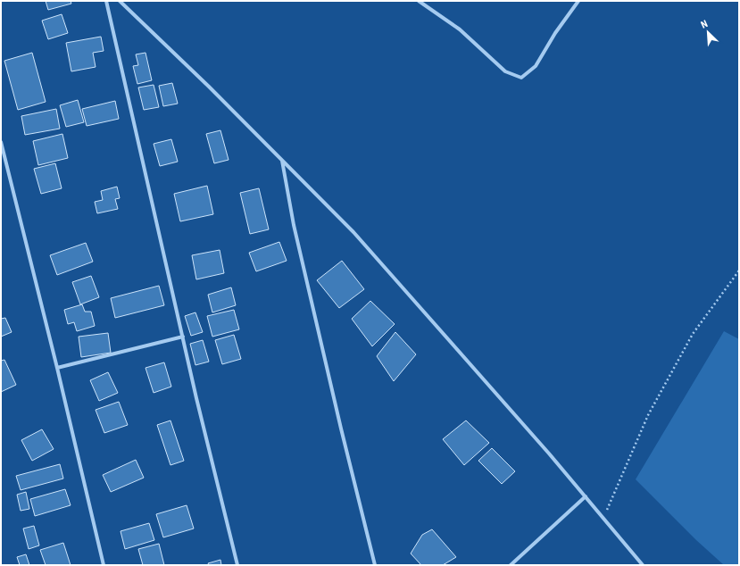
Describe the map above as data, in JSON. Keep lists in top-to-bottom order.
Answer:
{
  "north": "top left"
}
